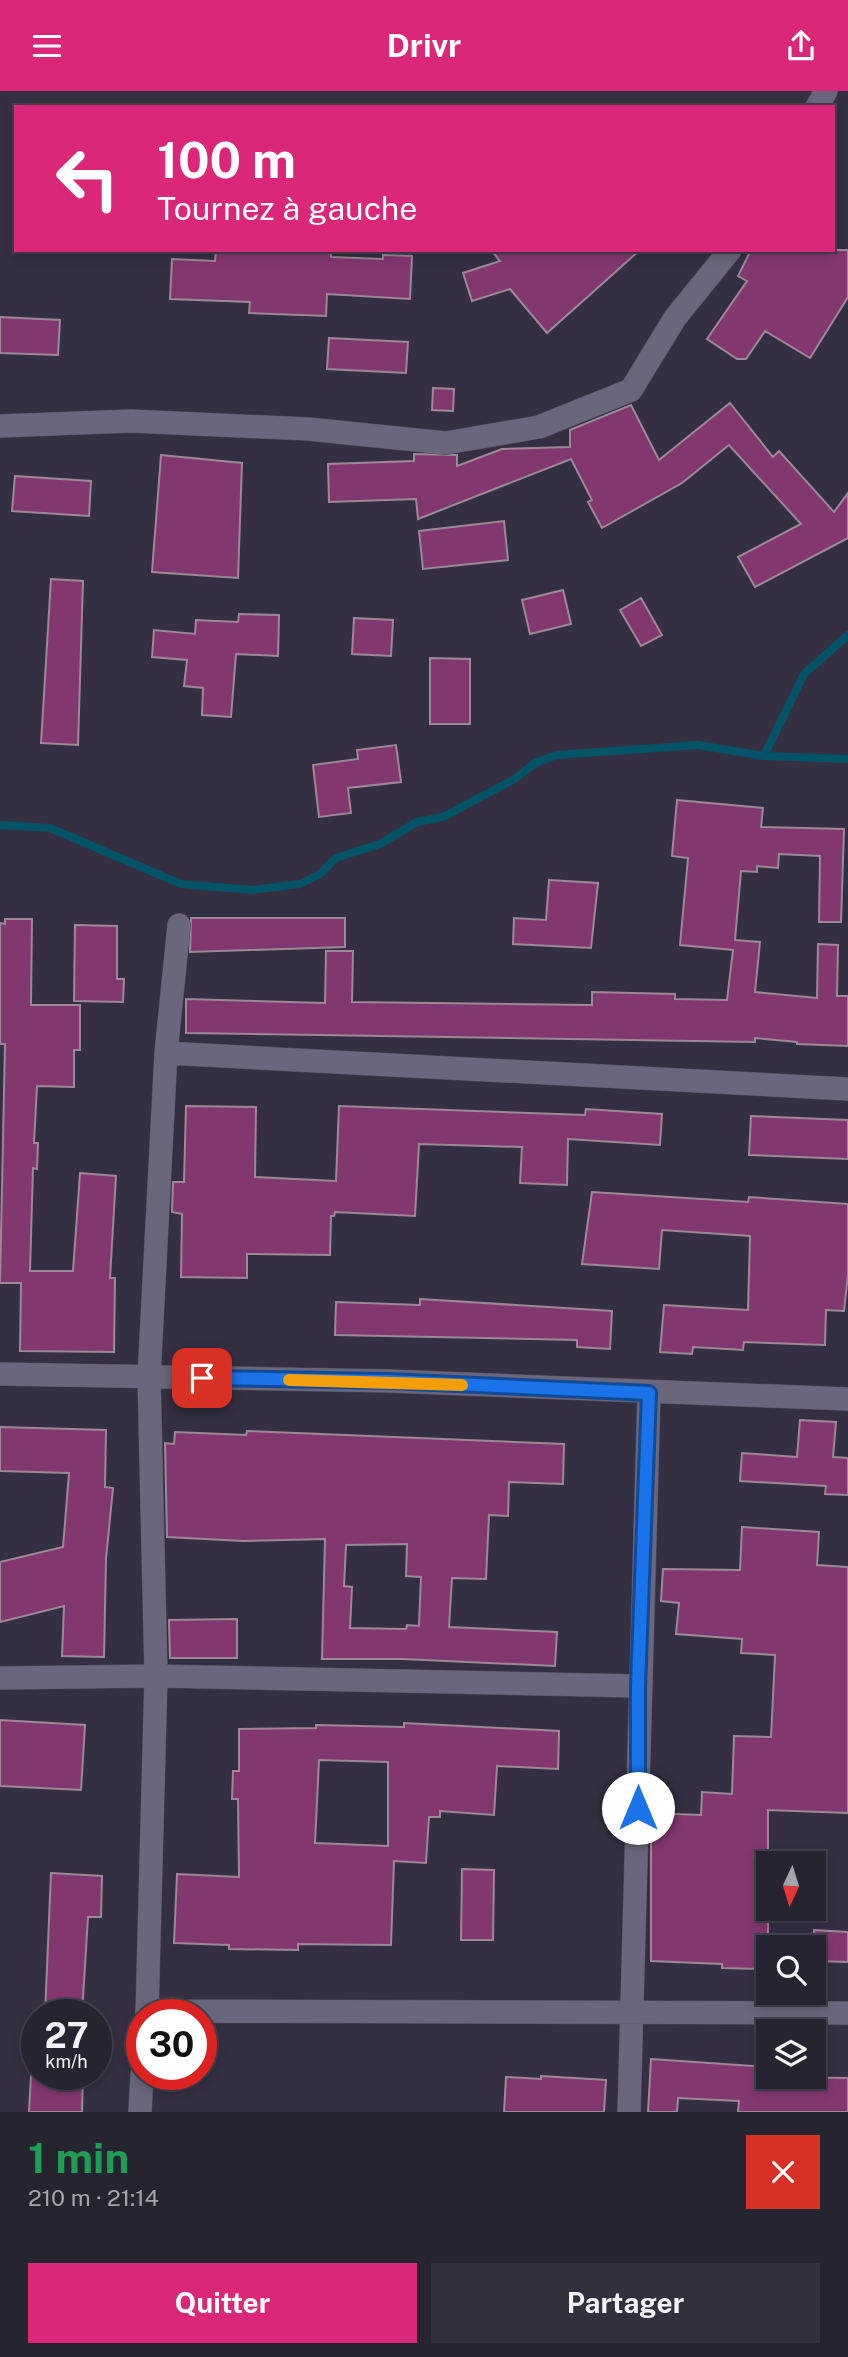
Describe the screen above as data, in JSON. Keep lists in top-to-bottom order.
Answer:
{
  "north": "bottom",
  "page": {
    "header": "Drivr",
    "turn": ["100 m", "Tournez à gauche"],
    "speed": "27 km/h",
    "limit": "30",
    "heading": ["1 min", "210 m · 21:14"],
    "buttons": ["Quitter", "Partager"]
  }
}
